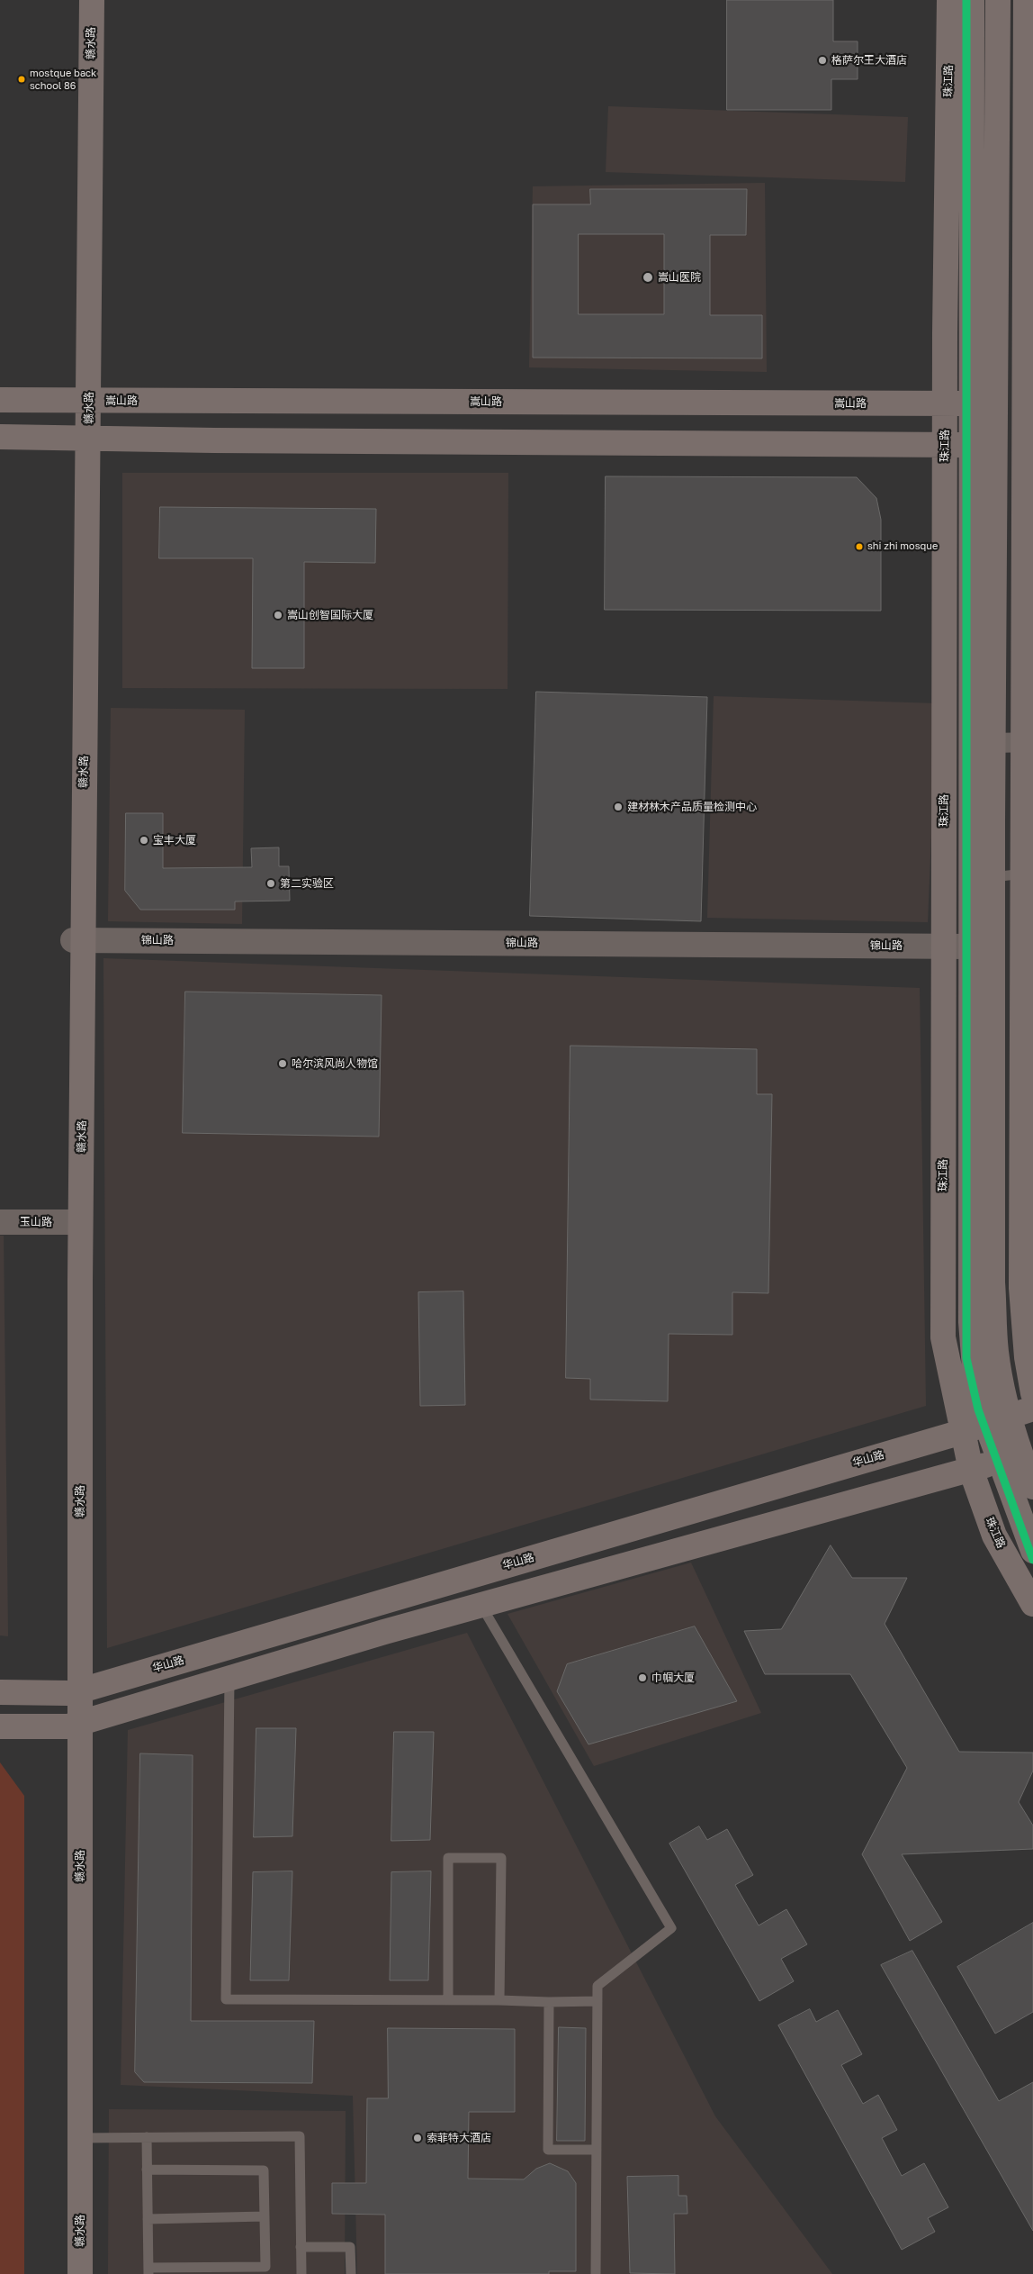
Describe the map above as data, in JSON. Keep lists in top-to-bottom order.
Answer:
{
  "streets": {
    "main road": [
      "赣水路",
      "珠江路",
      "嵩山路",
      "华山路"
    ],
    "street": ["锦山路", "玉山路"]
  },
  "crossings": [
    ["赣水路", "嵩山路"],
    ["赣水路", "锦山路"],
    ["赣水路", "玉山路"],
    ["赣水路", "华山路"],
    ["珠江路", "嵩山路"],
    ["珠江路", "锦山路"],
    ["珠江路", "华山路"]
  ],
  "places": [
    "格萨尔王大酒店",
    "mostque back school 86",
    "嵩山医院",
    "shi zhi mosque",
    "嵩山创智国际大厦",
    "建材林木产品质量检测中心",
    "宝丰大厦",
    "第二实验区",
    "哈尔滨风尚人物馆",
    "巾帼大厦",
    "索菲特大酒店"
  ]
}
